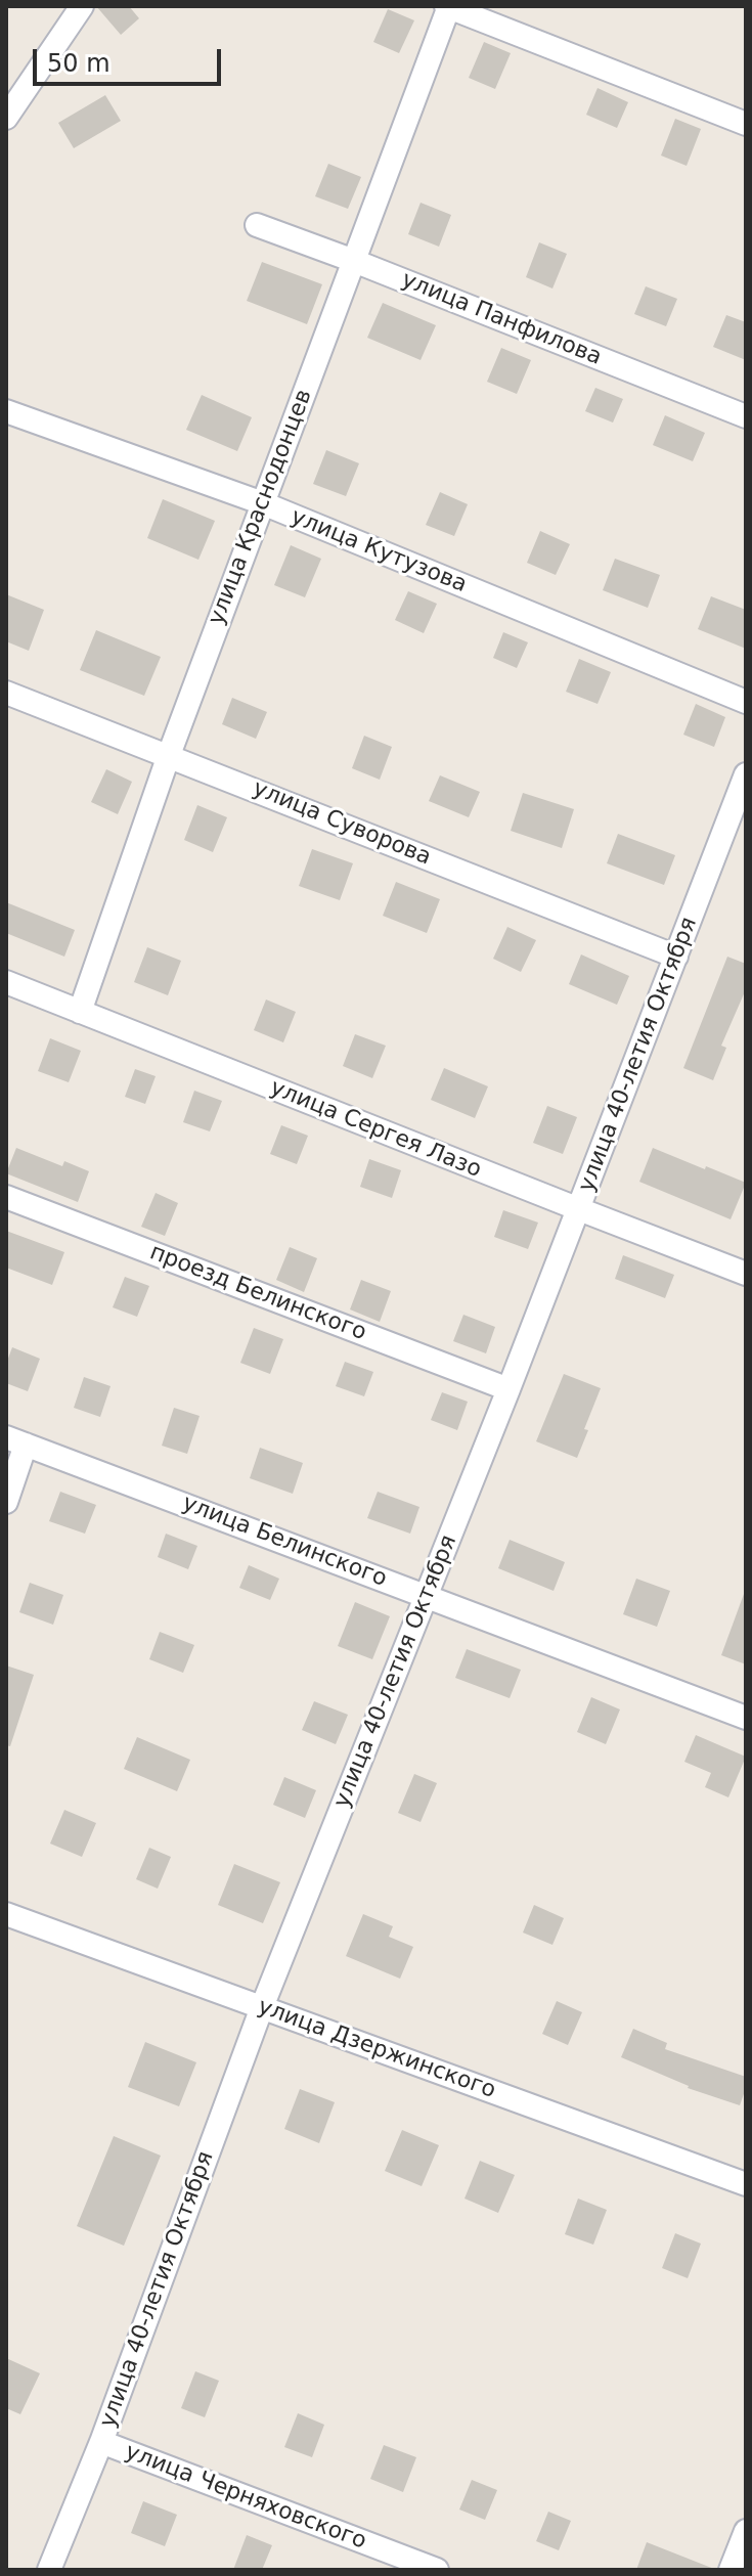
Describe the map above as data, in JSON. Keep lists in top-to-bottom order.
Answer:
{
  "streets": {
    "street": [
      "улица Панфилова",
      "улица Краснодонцев",
      "улица Кутузова",
      "улица Суворова",
      "улица 40-летия Октября",
      "улица Сергея Лазо",
      "проезд Белинского",
      "улица Белинского",
      "улица Дзержинского",
      "улица Черняховского"
    ]
  },
  "crossings": [
    ["улица Панфилова", "улица Краснодонцев"],
    ["улица Краснодонцев", "улица Кутузова"],
    ["улица Краснодонцев", "улица Суворова"],
    ["улица Краснодонцев", "улица Сергея Лазо"],
    ["улица Суворова", "улица 40-летия Октября"],
    ["улица 40-летия Октября", "улица Сергея Лазо"],
    ["улица 40-летия Октября", "проезд Белинского"],
    ["улица 40-летия Октября", "улица Белинского"],
    ["улица 40-летия Октября", "улица Дзержинского"],
    ["улица 40-летия Октября", "улица Черняховского"]
  ],
  "scale_bar": "50 m"
}
